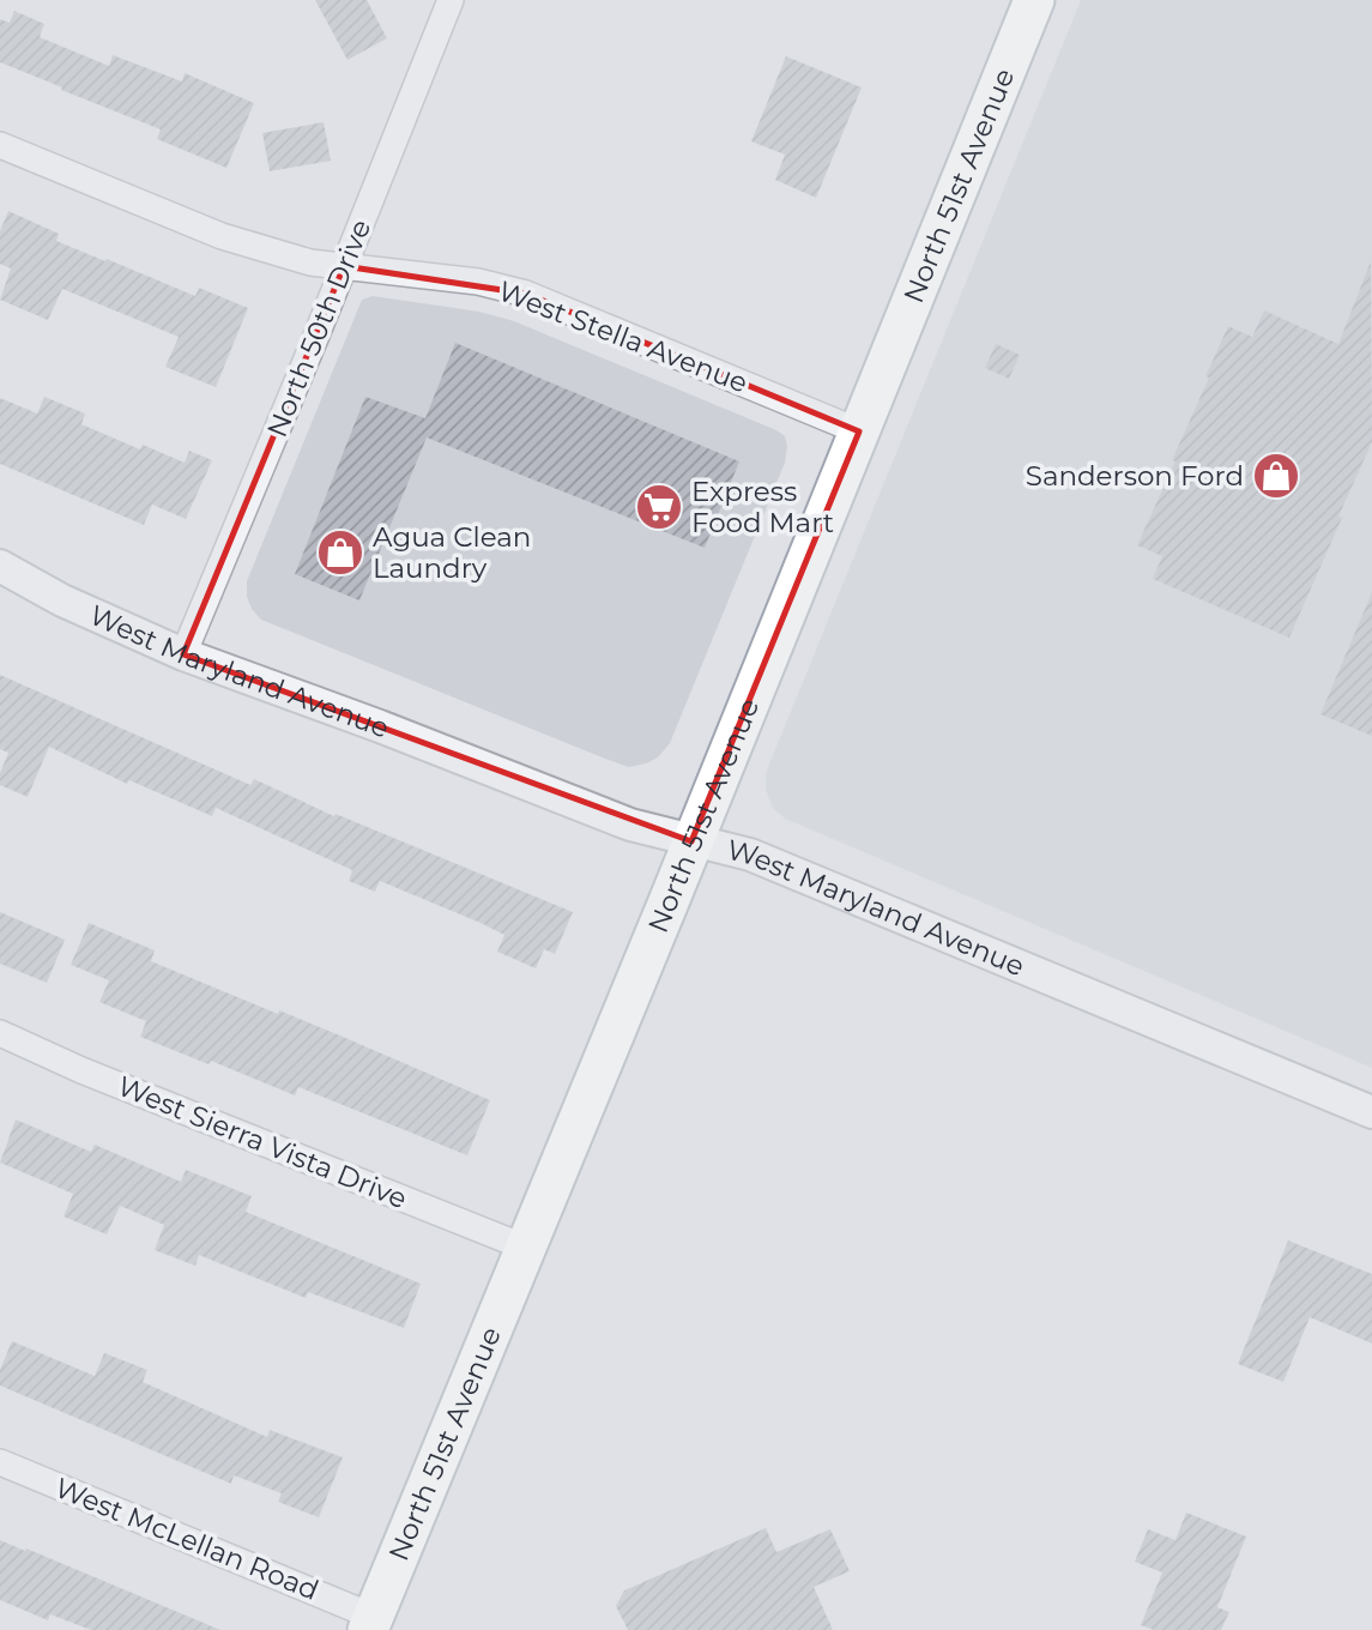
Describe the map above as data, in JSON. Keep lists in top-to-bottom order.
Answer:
{
  "streets": {
    "main road": ["North 51st Avenue"],
    "street": [
      "North 50th Drive",
      "West Stella Avenue",
      "West Maryland Avenue",
      "West Sierra Vista Drive",
      "West McLellan Road"
    ]
  },
  "crossings": [
    ["North 51st Avenue", "West Stella Avenue"],
    ["North 51st Avenue", "West Maryland Avenue"],
    ["North 51st Avenue", "West Sierra Vista Drive"],
    ["North 51st Avenue", "West McLellan Road"],
    ["North 50th Drive", "West Stella Avenue"],
    ["North 50th Drive", "West Maryland Avenue"]
  ],
  "places": {
    "shop": ["Sanderson Ford", "Agua Clean Laundry"],
    "supermarket": ["Express Food Mart"]
  }
}
